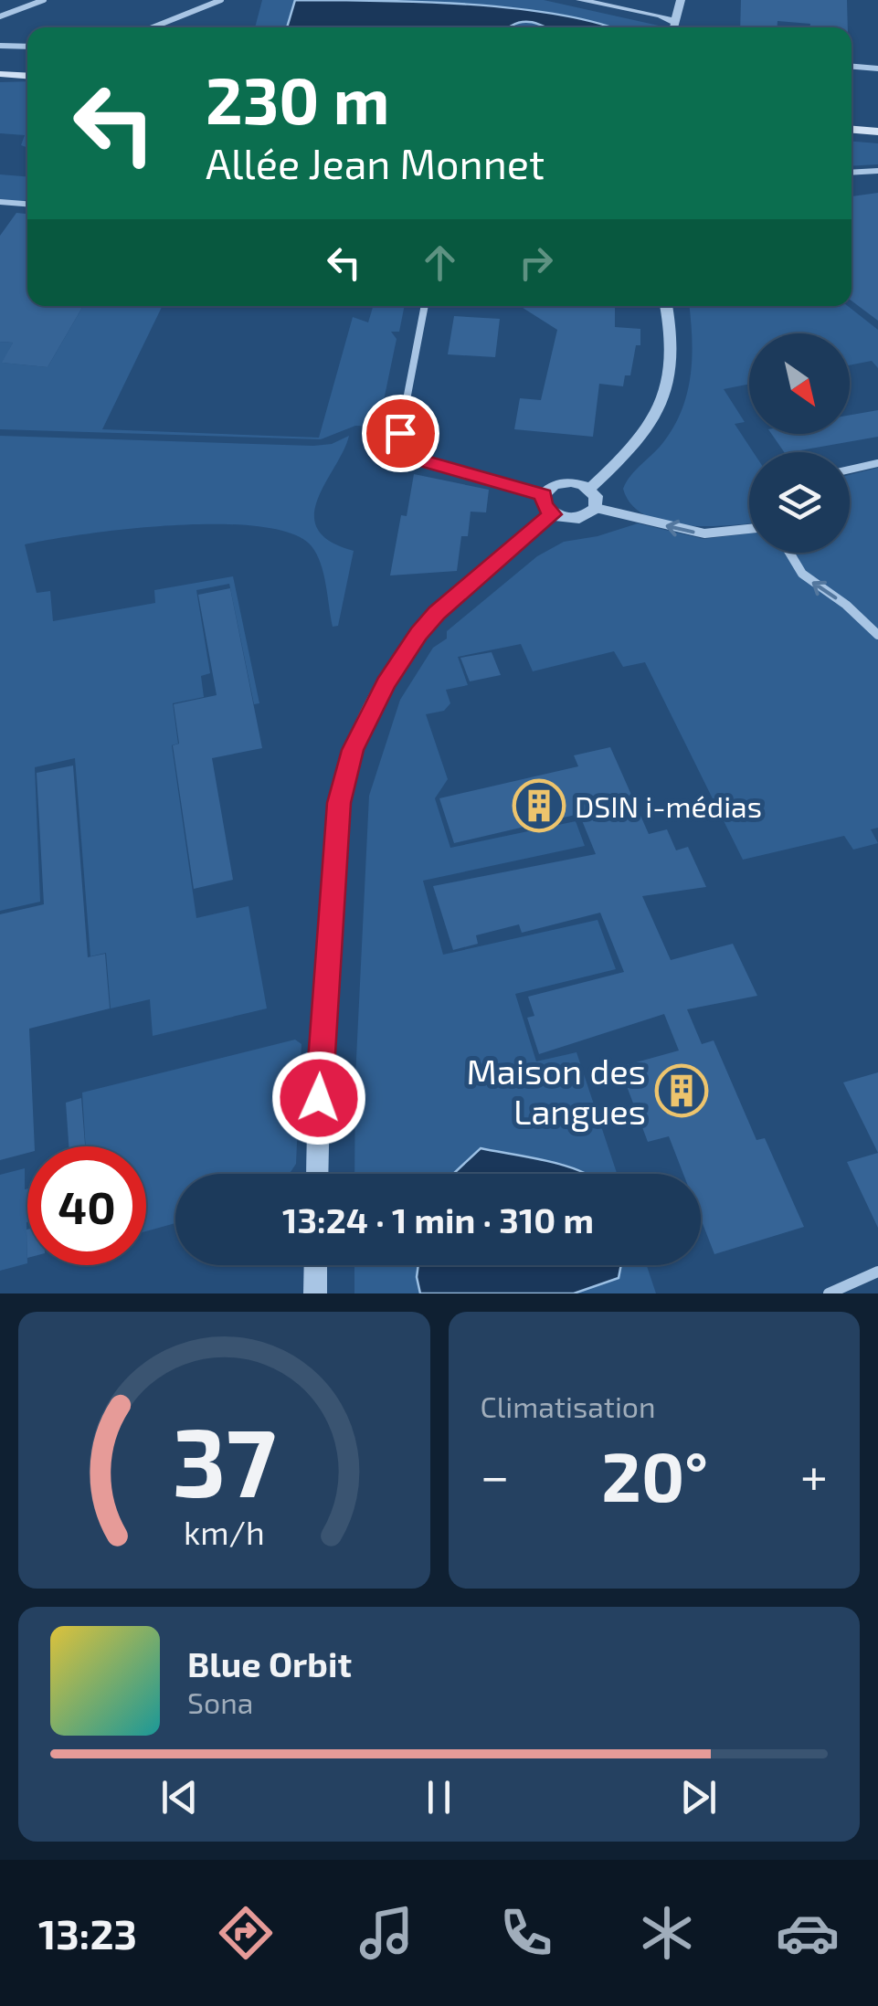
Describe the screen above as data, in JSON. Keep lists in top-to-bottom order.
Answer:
{
  "places": {
    "building": ["DSIN i-médias", "Maison des Langues"]
  },
  "north": "bottom right",
  "page": {
    "turn": ["230 m", "Allée Jean Monnet"],
    "limit": "40",
    "trip": "13:24 · 1 min · 310 m",
    "tile": "Climatisation",
    "heat": ["−", "20°", "+"],
    "song": ["Blue Orbit", "Sona"],
    "tabs": "13:23",
    "gauge": ["37", "km/h"]
  }
}
